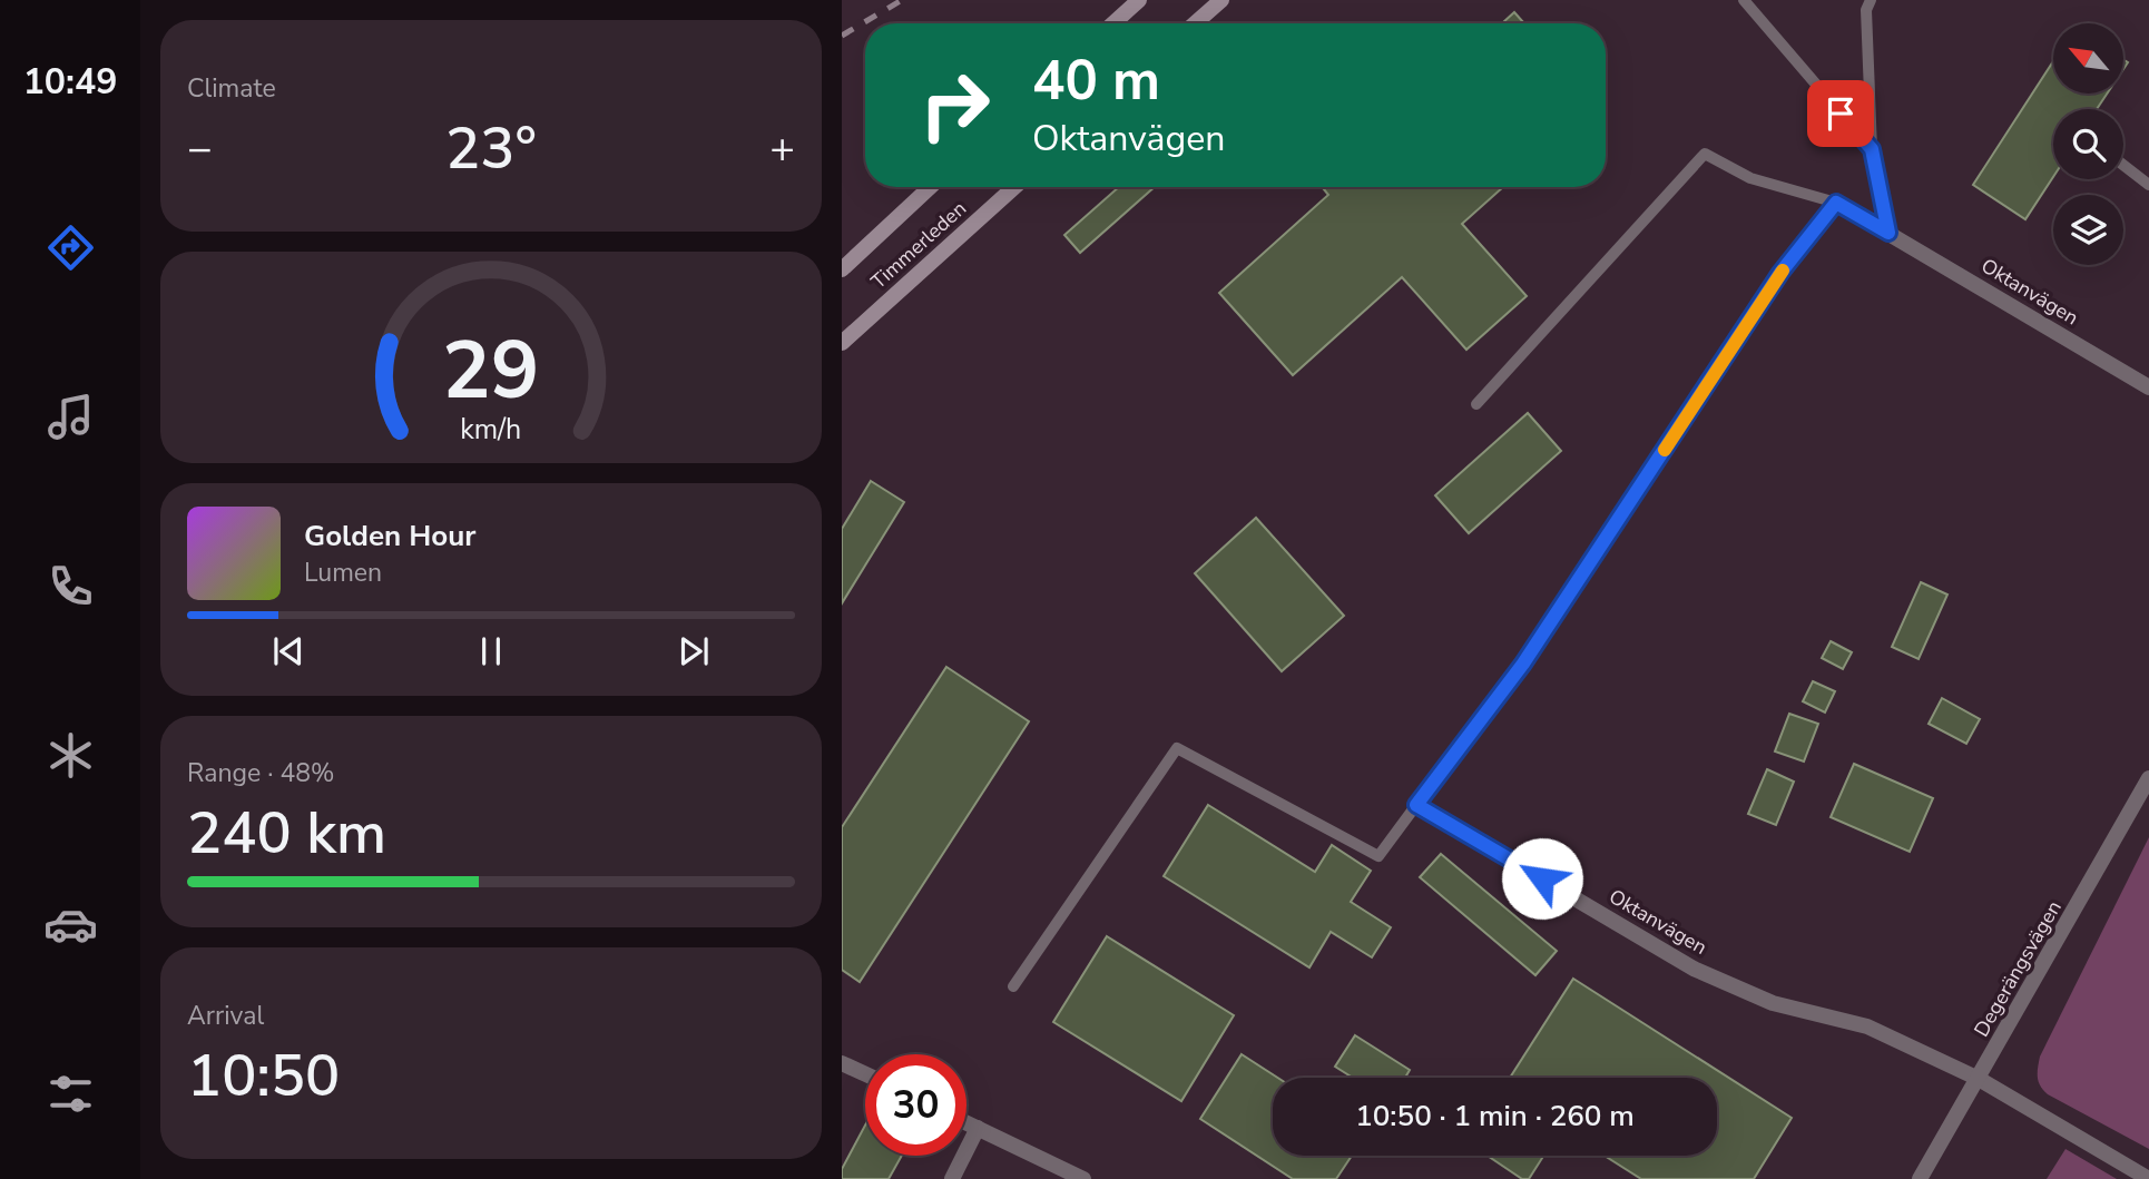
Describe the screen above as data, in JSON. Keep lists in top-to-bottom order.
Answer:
{
  "streets": {
    "main road": ["Timmerleden"],
    "street": ["Oktanvägen", "Degerängsvägen"]
  },
  "crossings": [
    ["Oktanvägen", "Degerängsvägen"]
  ],
  "north": "top left",
  "page": {
    "tabs": "10:49",
    "tile": [
      "Climate",
      ["Range · 48%", "240 km"],
      ["Arrival", "10:50"]
    ],
    "turn": ["40 m", "Oktanvägen"],
    "heat": ["−", "23°", "+"],
    "song": ["Golden Hour", "Lumen"],
    "limit": "30",
    "trip": "10:50 · 1 min · 260 m",
    "gauge": ["29", "km/h"]
  }
}
